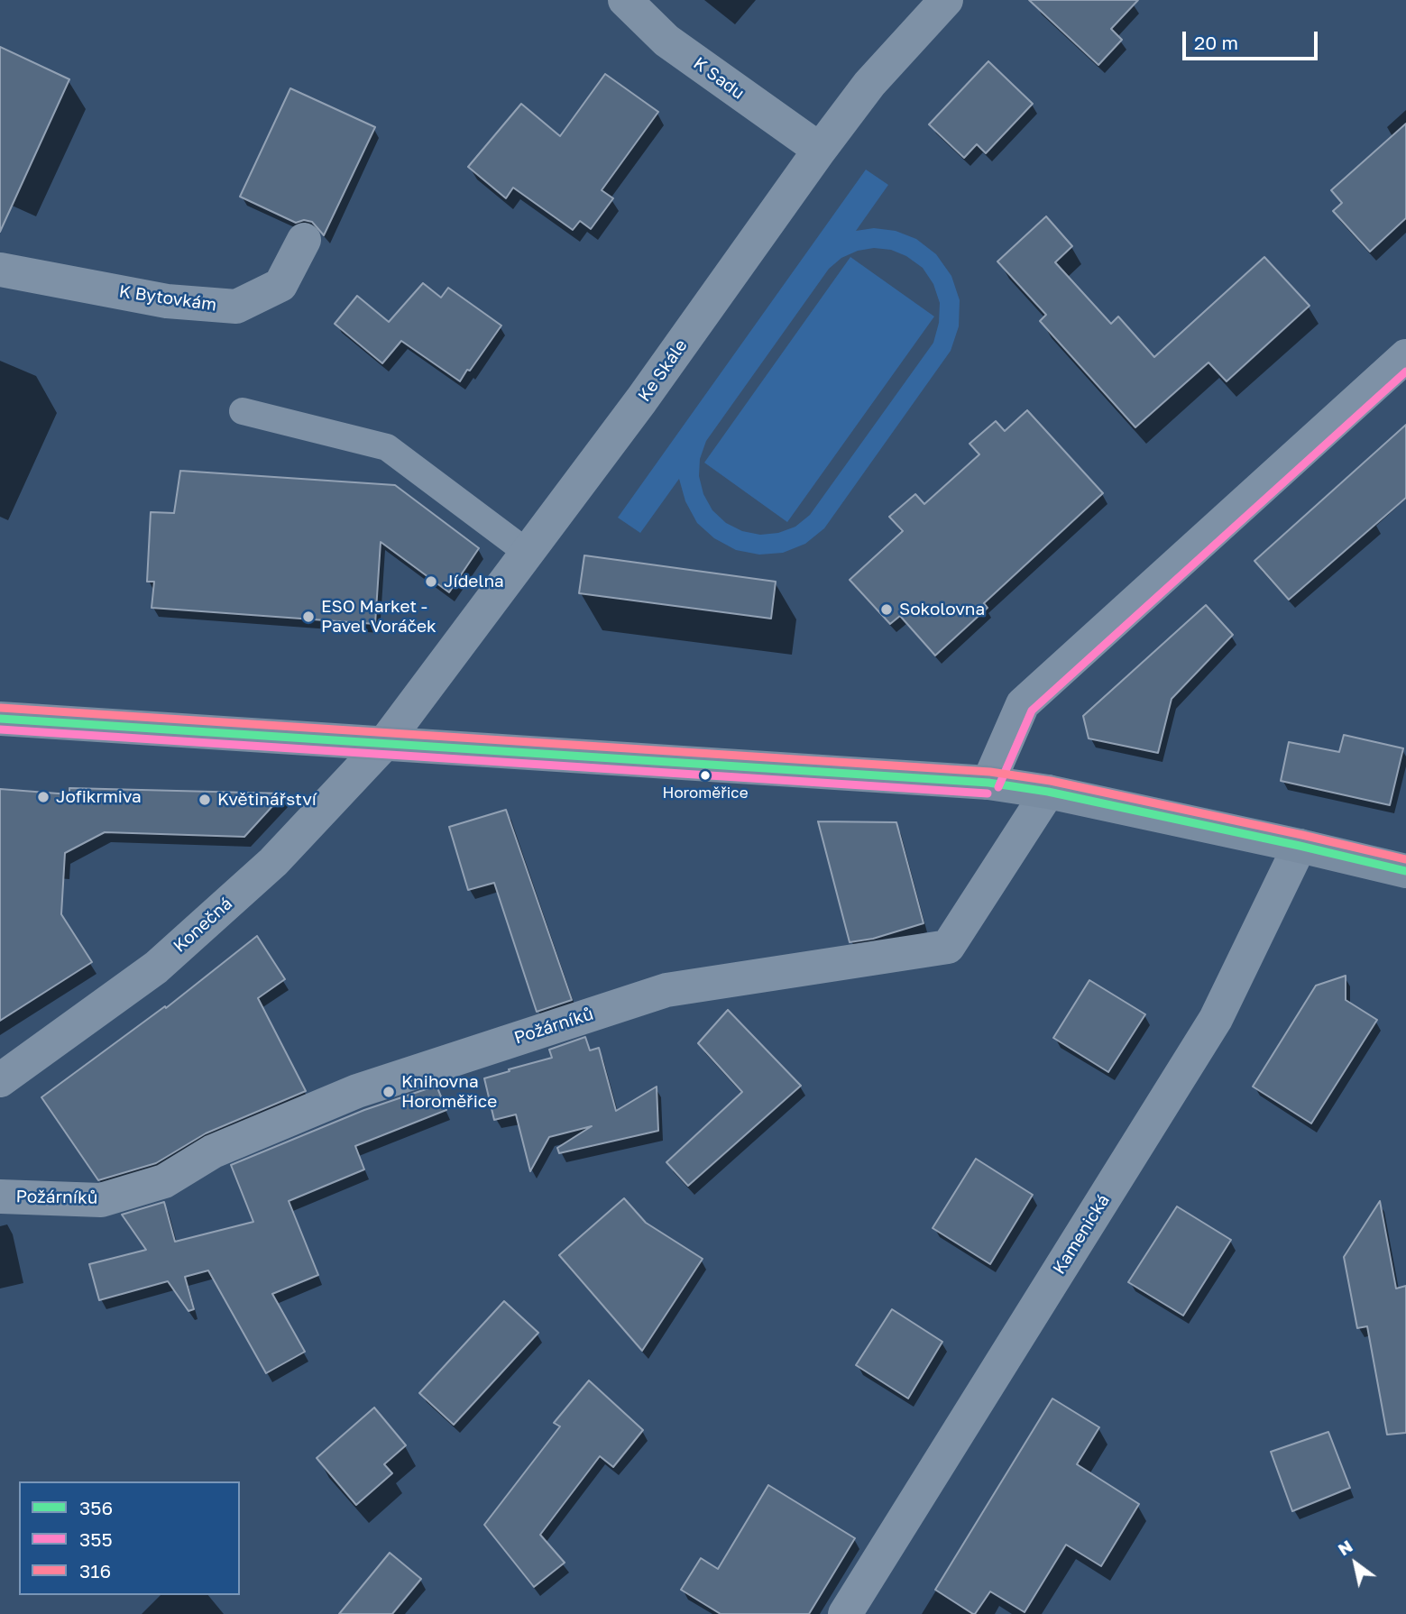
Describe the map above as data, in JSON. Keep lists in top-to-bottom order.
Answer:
{
  "streets": {
    "street": [
      "K Sadu",
      "K Bytovkám",
      "Ke Skále",
      "Konečná",
      "Požárníků",
      "Kamenická"
    ]
  },
  "crossings": [
    ["K Sadu", "Ke Skále"],
    ["Ke Skále", "Konečná"]
  ],
  "places": [
    "Jídelna",
    "Sokolovna",
    "ESO Market - Pavel Voráček",
    "Horoměřice",
    "Jofikrmiva",
    "Květinářství",
    "Knihovna Horoměřice"
  ],
  "lines": ["transit line 355", "transit line 316", "transit line 356"],
  "legend": ["356", "355", "316"],
  "scale_bar": "20 m",
  "north": "top left"
}
